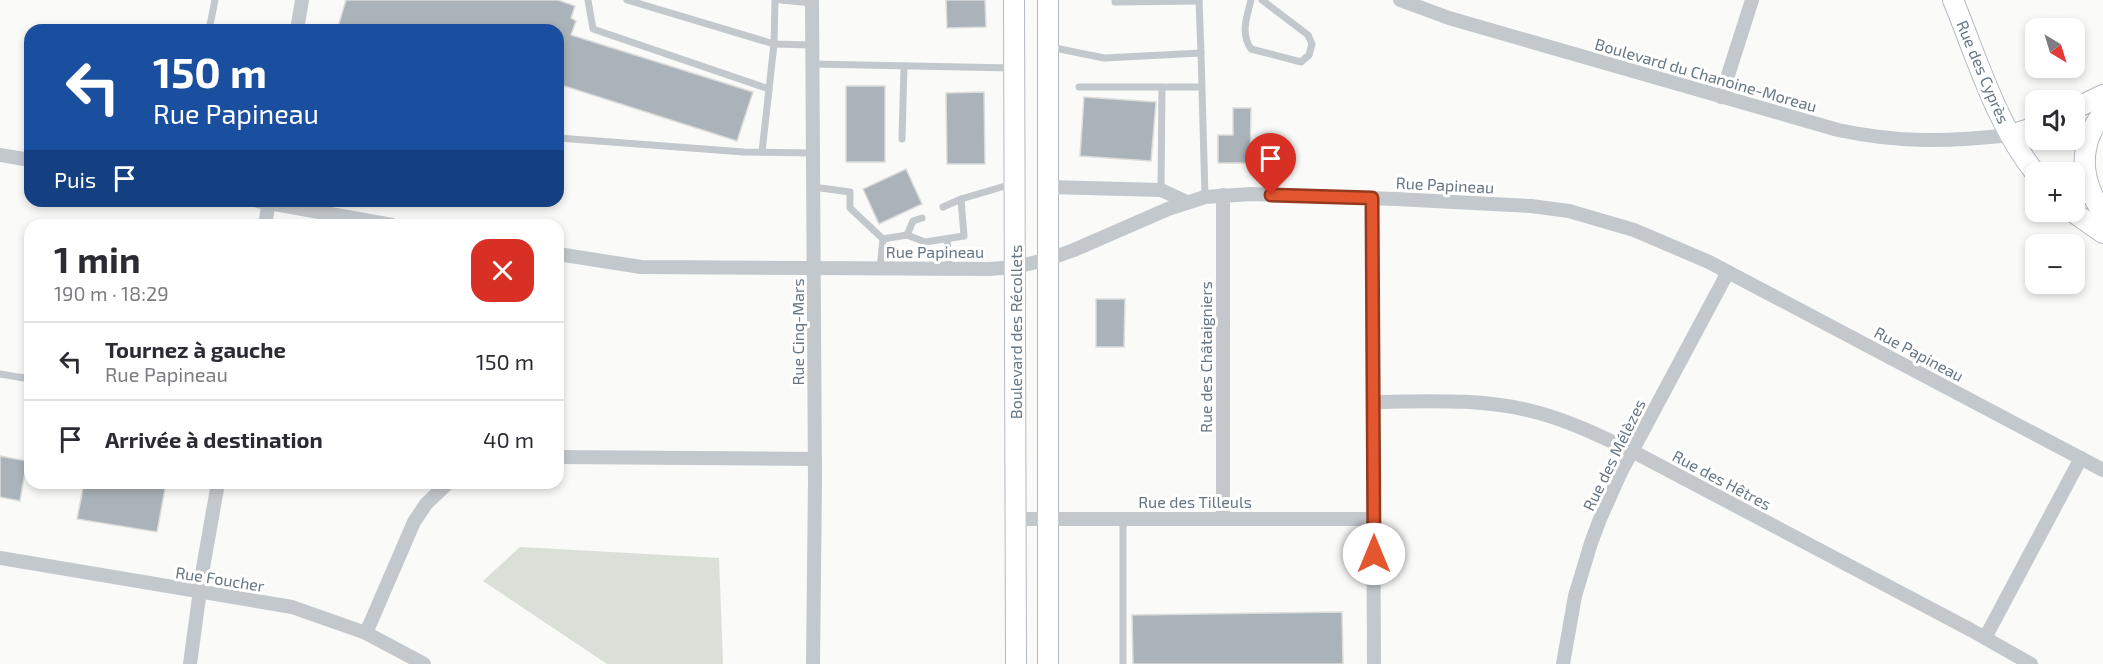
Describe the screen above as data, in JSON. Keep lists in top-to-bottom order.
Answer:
{
  "streets": {
    "main road": ["Rue des Cyprès", "Boulevard des Récollets"],
    "street": [
      "Boulevard du Chanoine-Moreau",
      "Rue Papineau",
      "Rue Cinq-Mars",
      "Rue des Châtaigniers",
      "Rue des Mélèzes",
      "Rue des Hêtres",
      "Rue des Tilleuls",
      "Rue Foucher"
    ]
  },
  "crossings": [
    ["Rue des Cyprès", "Boulevard du Chanoine-Moreau"],
    ["Rue Papineau", "Rue Cinq-Mars"],
    ["Rue Papineau", "Boulevard des Récollets"],
    ["Rue Papineau", "Rue des Châtaigniers"],
    ["Rue Papineau", "Rue des Mélèzes"],
    ["Boulevard des Récollets", "Rue des Tilleuls"],
    ["Rue des Châtaigniers", "Rue des Tilleuls"],
    ["Rue des Mélèzes", "Rue des Hêtres"]
  ],
  "north": "bottom right",
  "page": {
    "map_buttons": ["+", "−"],
    "turn": ["150 m", "Rue Papineau"],
    "then": "Puis",
    "heading": ["1 min", "190 m · 18:29"],
    "list": [
      {
        "name": "Tournez à gauche",
        "note": "Rue Papineau",
        "value": "150 m"
      },
      {
        "name": "Arrivée à destination",
        "value": "40 m"
      }
    ]
  }
}
